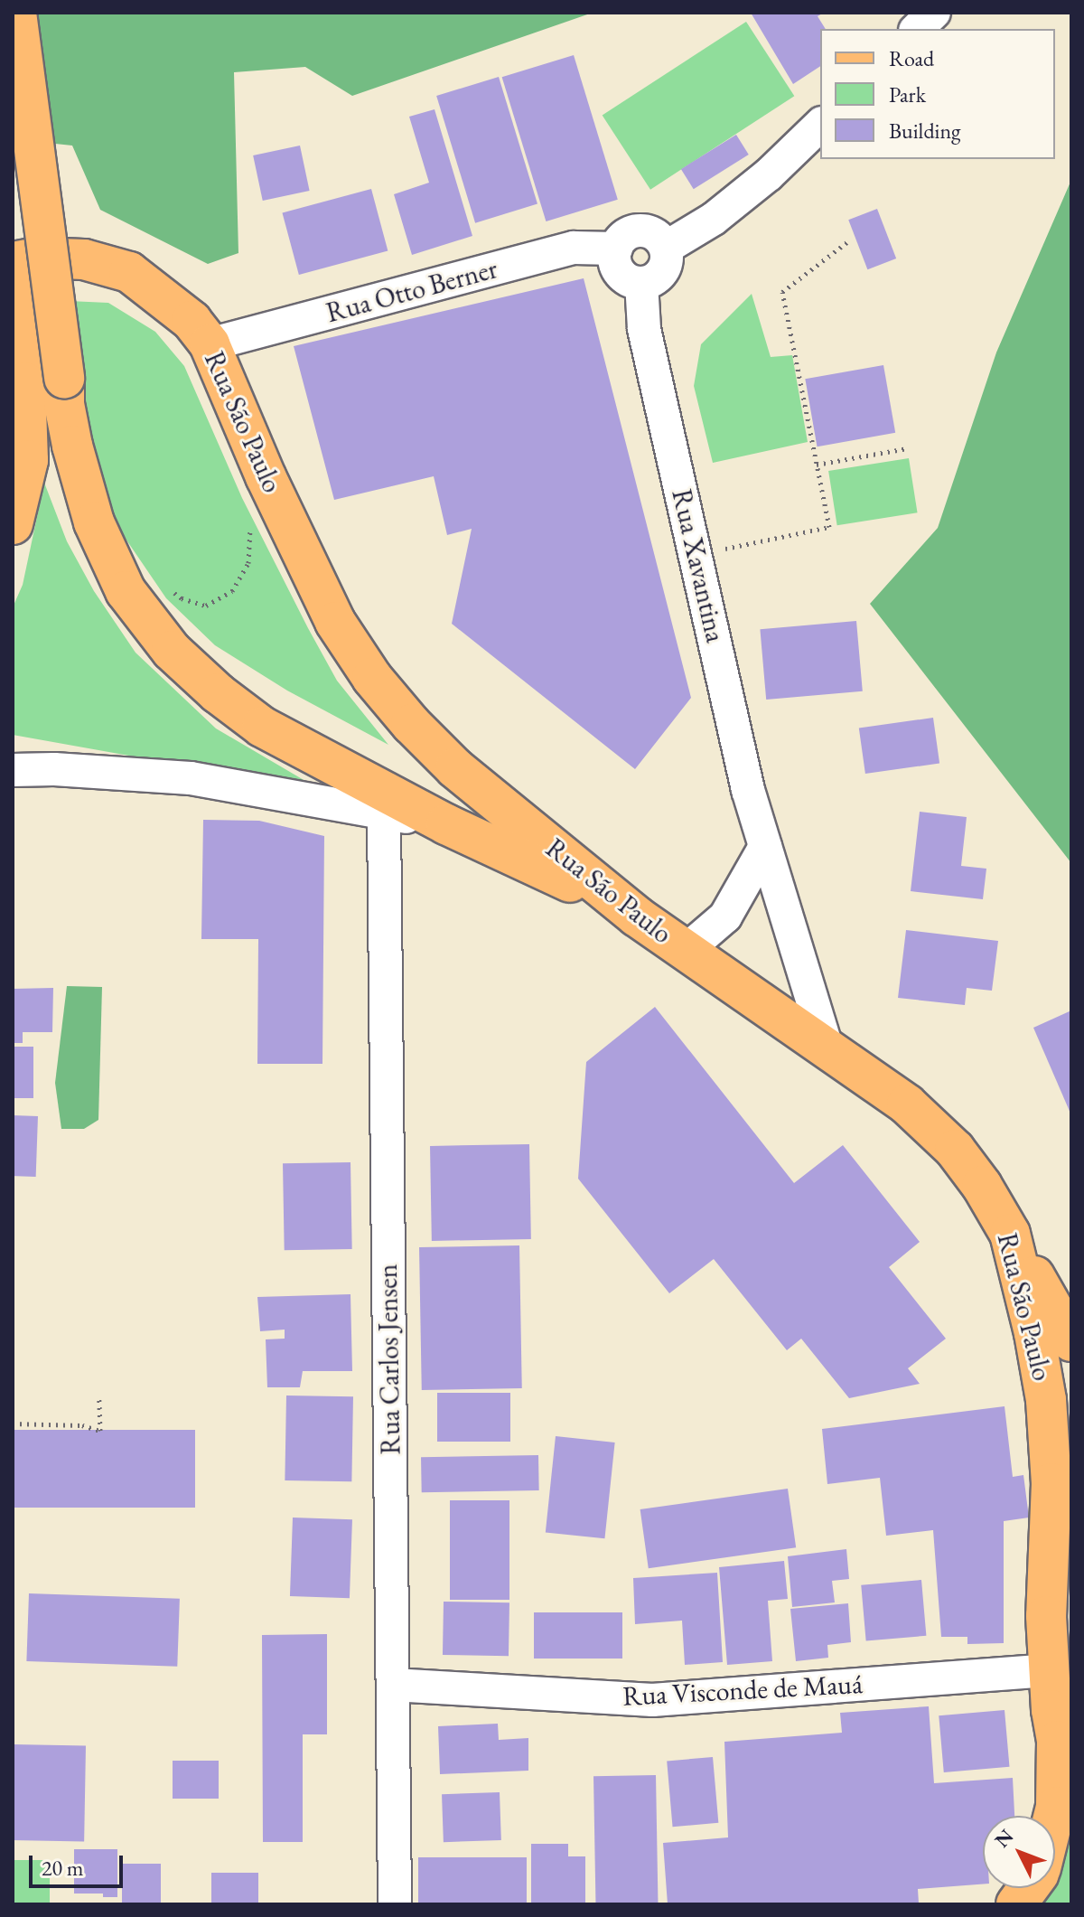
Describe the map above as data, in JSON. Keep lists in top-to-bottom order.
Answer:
{
  "streets": {
    "main road": ["Rua São Paulo"],
    "street": [
      "Rua Otto Berner",
      "Rua Xavantina",
      "Rua Carlos Jensen",
      "Rua Visconde de Mauá"
    ]
  },
  "crossings": [
    ["Rua Otto Berner", "Rua São Paulo"],
    ["Rua Otto Berner", "Rua Xavantina"],
    ["Rua São Paulo", "Rua Xavantina"],
    ["Rua São Paulo", "Rua Visconde de Mauá"],
    ["Rua Carlos Jensen", "Rua Visconde de Mauá"]
  ],
  "legend": ["Road", "Park", "Building"],
  "scale_bar": "20 m",
  "north": "top left"
}
